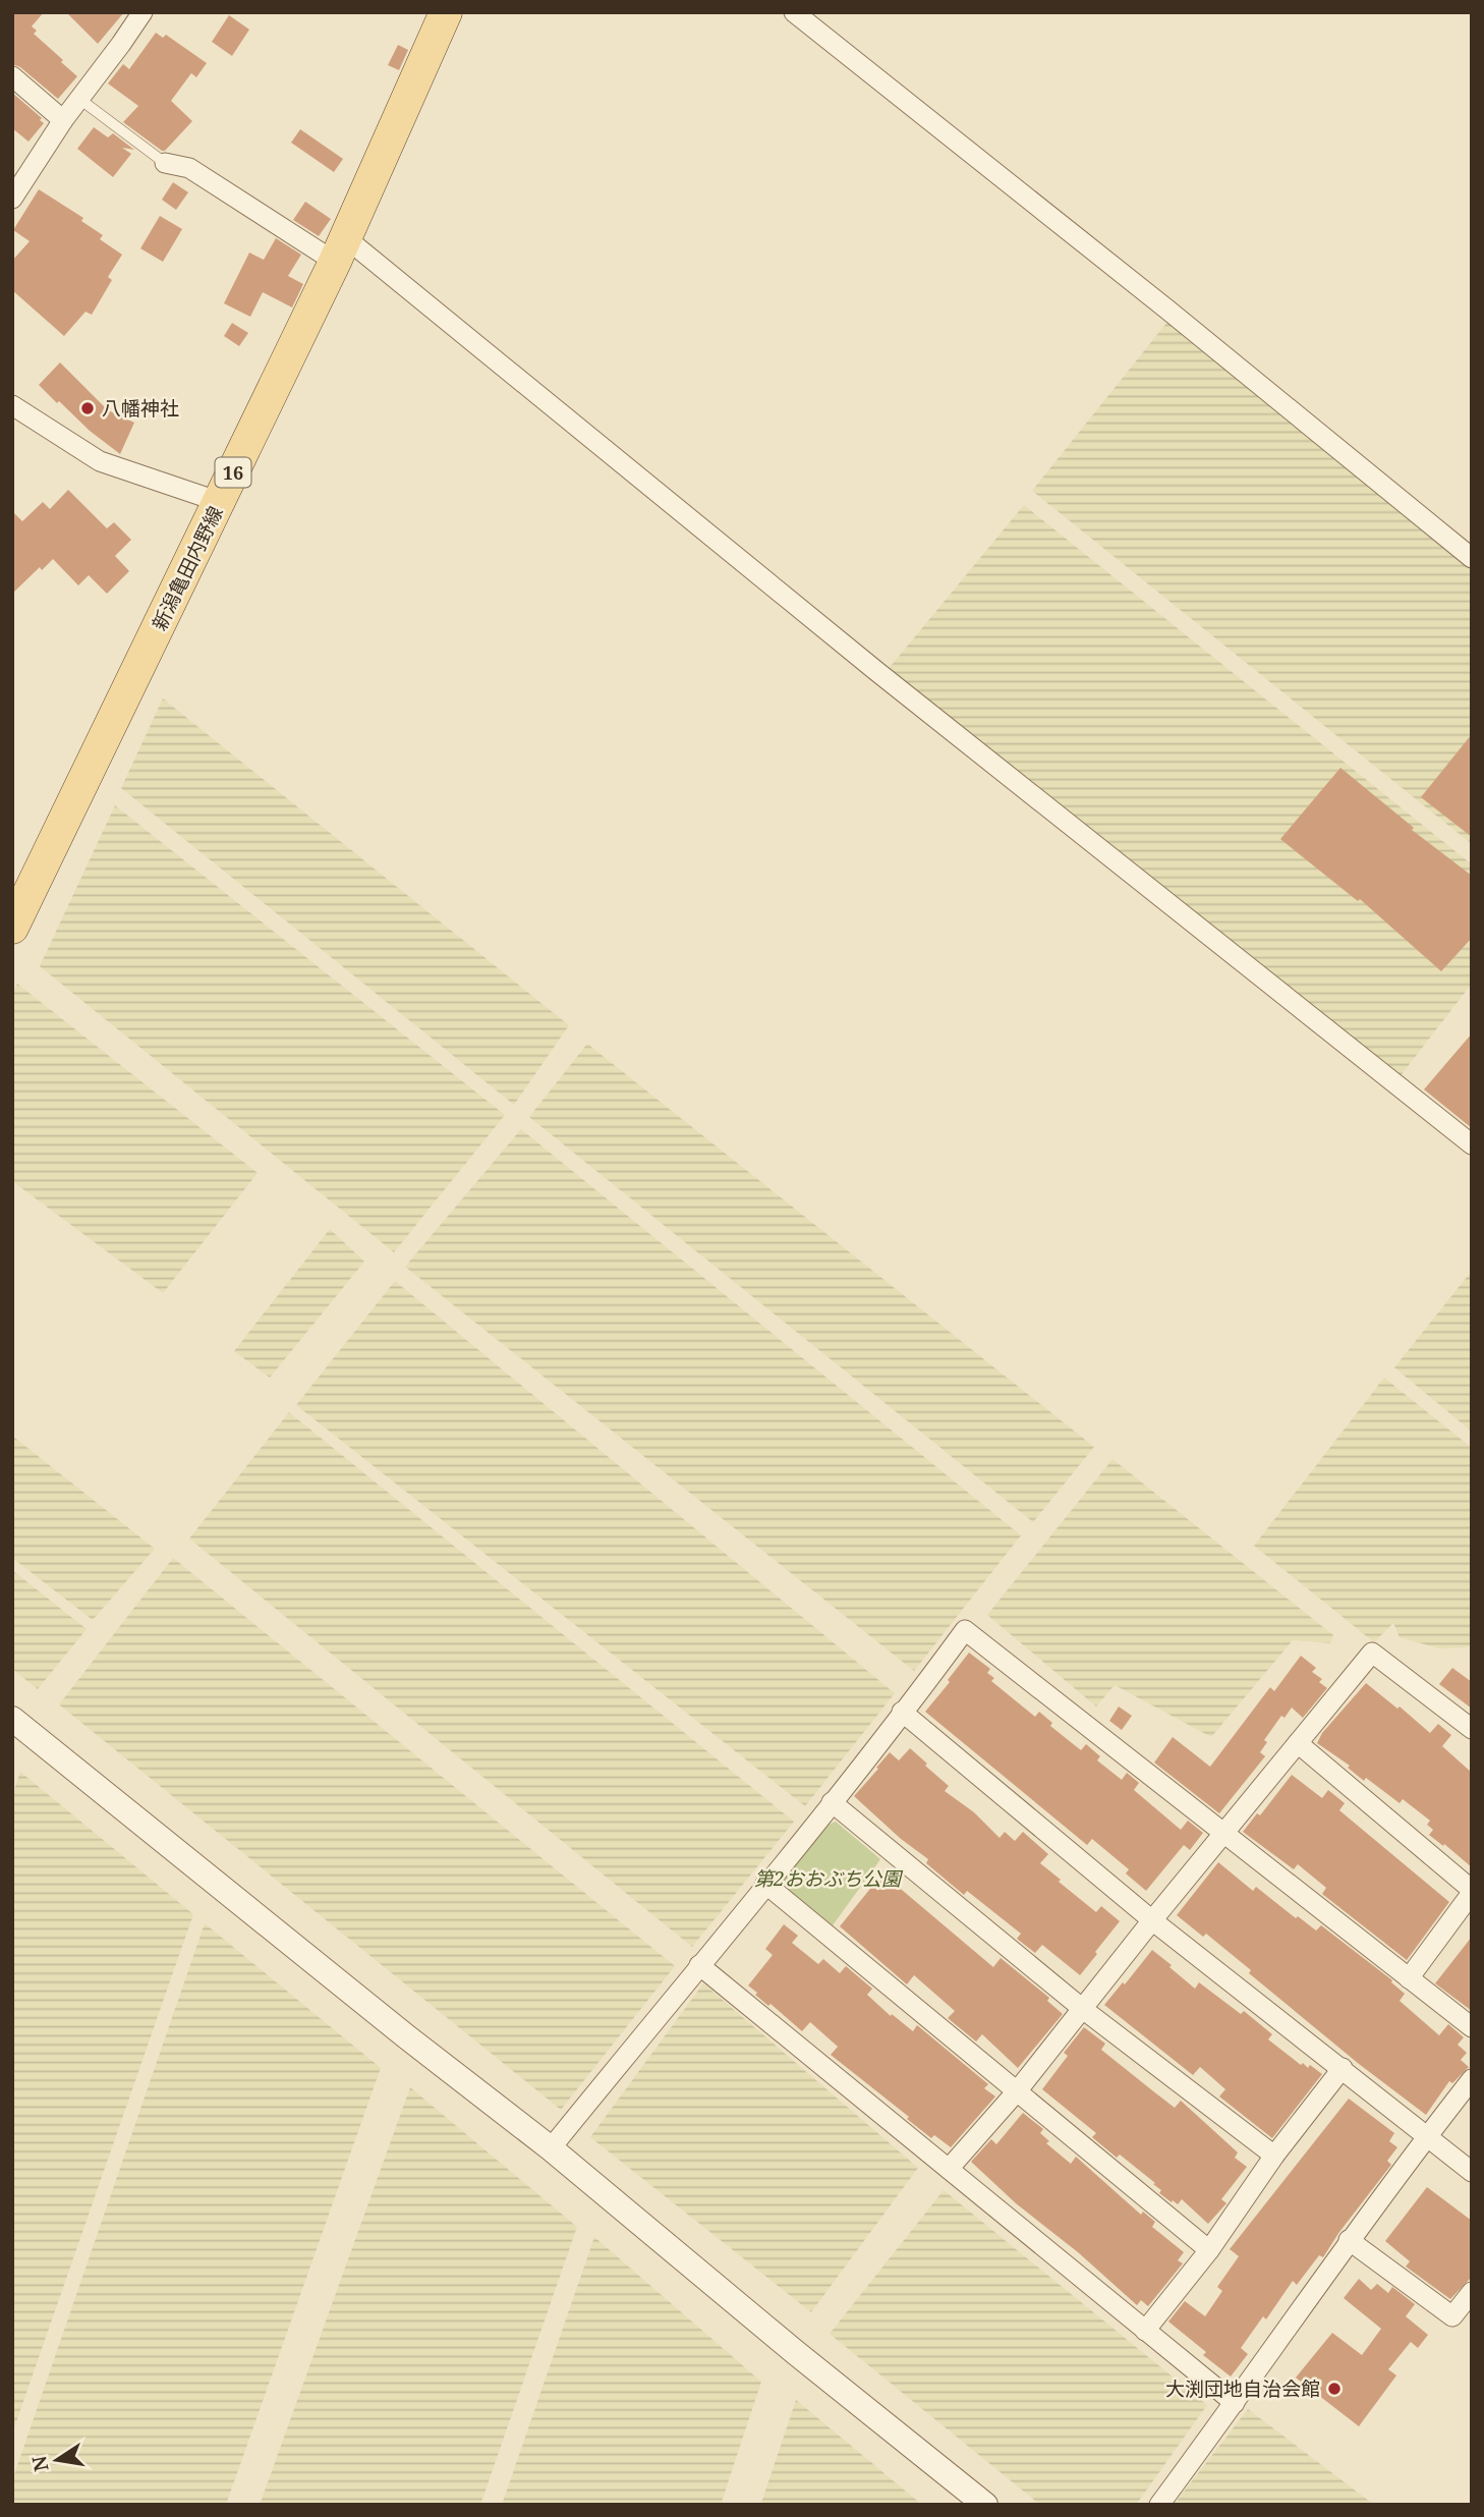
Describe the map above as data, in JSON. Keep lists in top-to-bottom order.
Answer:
{
  "streets": {
    "main road": ["16", "新潟亀田内野線"]
  },
  "parks": ["第2おおぶち公園"],
  "places": ["八幡神社", "大渕団地自治会館"],
  "north": "left"
}
